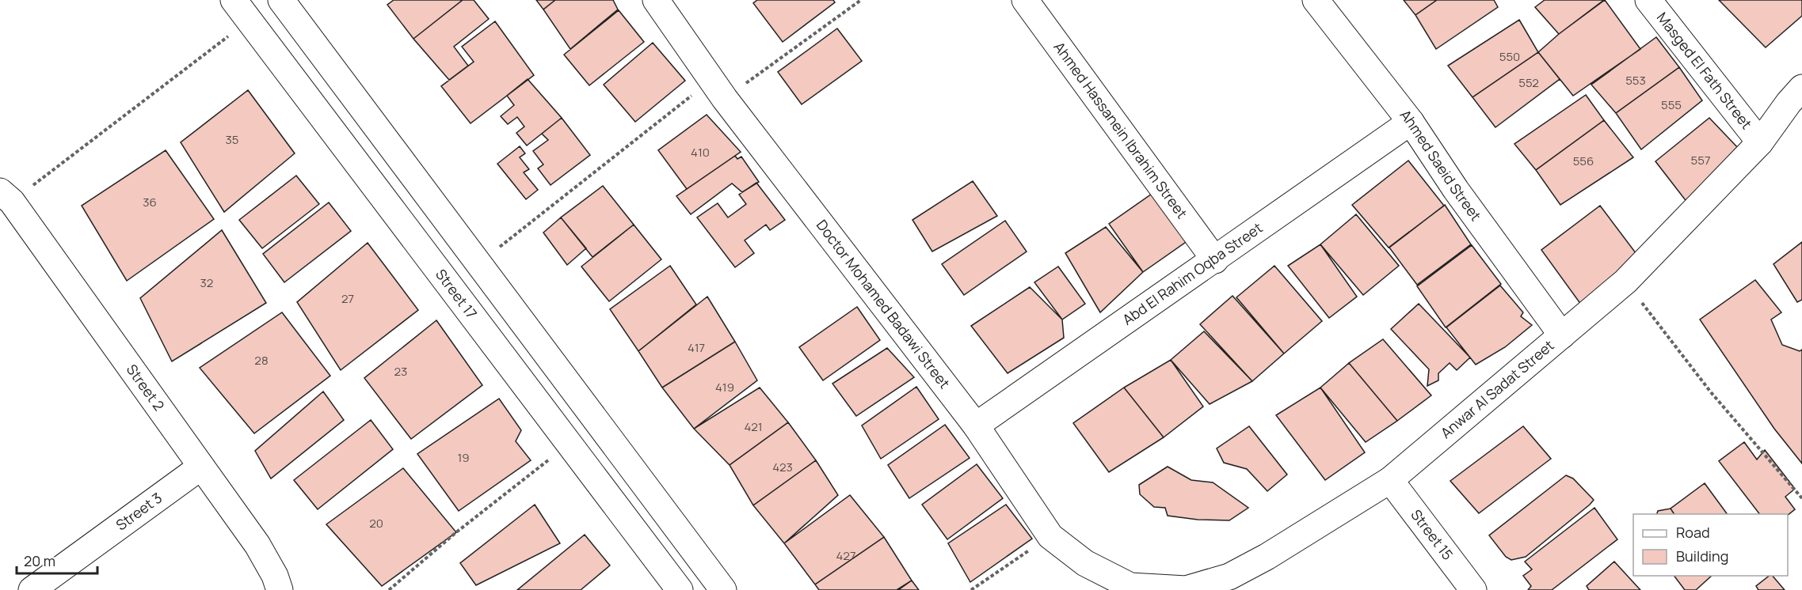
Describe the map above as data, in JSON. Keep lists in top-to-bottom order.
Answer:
{
  "streets": {
    "street": [
      "Masged El Fath Street",
      "Ahmed Hassanein Ibrahim Street",
      "Ahmed Saeid Street",
      "Abd El Rahim Oqba Street",
      "Street 17",
      "Doctor Mohamed Badawi Street",
      "Street 2",
      "Anwar Al Sadat Street",
      "Street 3",
      "Street 15"
    ]
  },
  "crossings": [
    ["Masged El Fath Street", "Anwar Al Sadat Street"],
    ["Ahmed Hassanein Ibrahim Street", "Abd El Rahim Oqba Street"],
    ["Ahmed Saeid Street", "Abd El Rahim Oqba Street"],
    ["Ahmed Saeid Street", "Anwar Al Sadat Street"],
    ["Abd El Rahim Oqba Street", "Doctor Mohamed Badawi Street"],
    ["Doctor Mohamed Badawi Street", "Anwar Al Sadat Street"],
    ["Street 2", "Street 3"],
    ["Anwar Al Sadat Street", "Street 15"]
  ],
  "house_numbers": [
    "550",
    "553",
    "552",
    "555",
    "35",
    "410",
    "557",
    "556",
    "36",
    "32",
    "27",
    "417",
    "28",
    "23",
    "419",
    "421",
    "19",
    "423",
    "20",
    "427"
  ],
  "legend": ["Road", "Building"],
  "scale_bar": "20 m"
}
